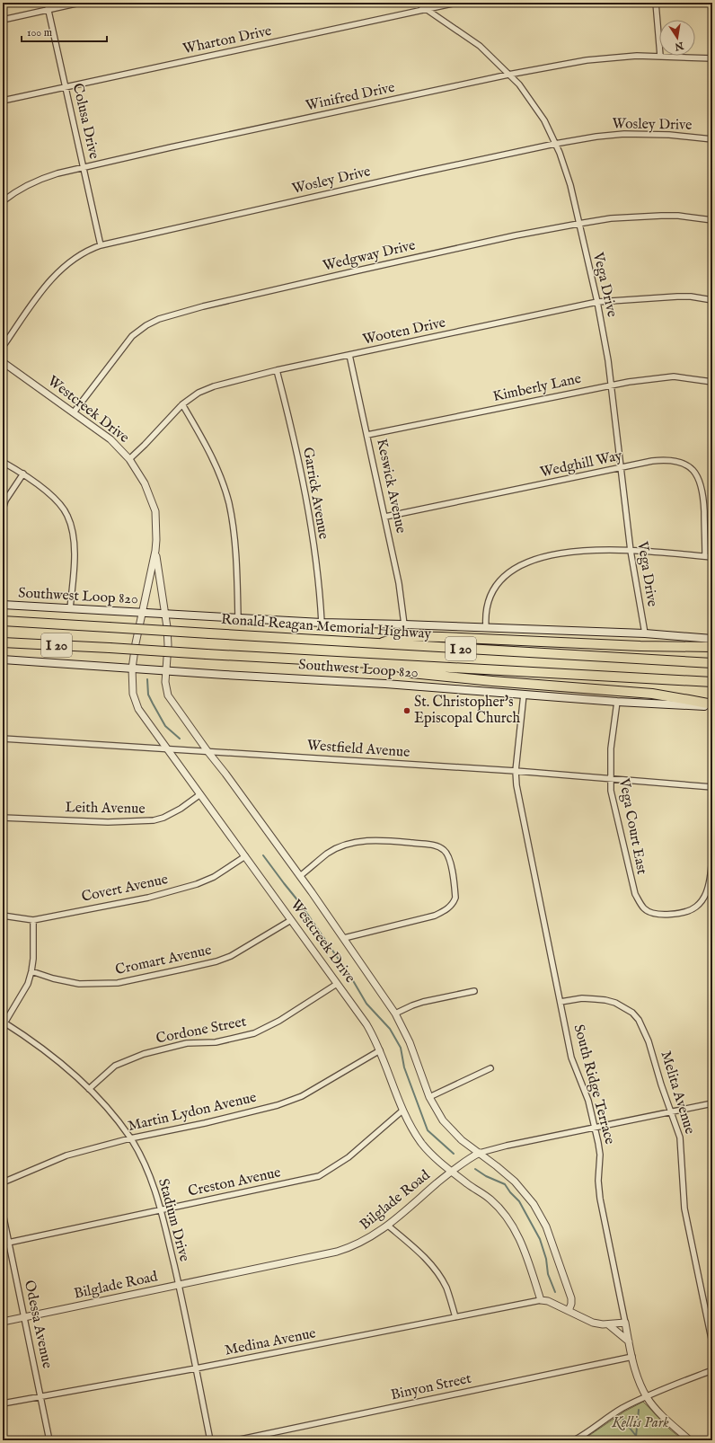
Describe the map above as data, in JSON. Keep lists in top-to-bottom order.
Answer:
{
  "streets": {
    "highway": ["Ronald Reagan Memorial Highway", "I 20"],
    "main road": ["Southwest Loop 820"],
    "street": [
      "Wharton Drive",
      "Winifred Drive",
      "Colusa Drive",
      "Wosley Drive",
      "Wedgway Drive",
      "Vega Drive",
      "Wooten Drive",
      "Kimberly Lane",
      "Westcreek Drive",
      "Wedghill Way",
      "Keswick Avenue",
      "Garrick Avenue",
      "Westfield Avenue",
      "Leith Avenue",
      "Vega Court East",
      "Covert Avenue",
      "Cromart Avenue",
      "Cordone Street",
      "South Ridge Terrace",
      "Melita Avenue",
      "Martin Lydon Avenue",
      "Creston Avenue",
      "Bilglade Road",
      "Stadium Drive",
      "Odessa Avenue",
      "Medina Avenue",
      "Binyon Street"
    ]
  },
  "crossings": [
    ["Wharton Drive", "Colusa Drive"],
    ["Wharton Drive", "Vega Drive"],
    ["Winifred Drive", "Colusa Drive"],
    ["Winifred Drive", "Vega Drive"],
    ["Colusa Drive", "Wosley Drive"],
    ["Wosley Drive", "Vega Drive"],
    ["Wedgway Drive", "Vega Drive"],
    ["Wedgway Drive", "Westcreek Drive"],
    ["Vega Drive", "Wooten Drive"],
    ["Vega Drive", "Kimberly Lane"],
    ["Vega Drive", "Wedghill Way"],
    ["Vega Drive", "Southwest Loop 820"],
    ["Wooten Drive", "Westcreek Drive"],
    ["Wooten Drive", "Keswick Avenue"],
    ["Wooten Drive", "Garrick Avenue"],
    ["Kimberly Lane", "Keswick Avenue"],
    ["Westcreek Drive", "Southwest Loop 820"],
    ["Westcreek Drive", "Westfield Avenue"],
    ["Westcreek Drive", "Leith Avenue"],
    ["Westcreek Drive", "Covert Avenue"],
    ["Westcreek Drive", "Cromart Avenue"],
    ["Westcreek Drive", "Cordone Street"],
    ["Westcreek Drive", "Martin Lydon Avenue"],
    ["Westcreek Drive", "Creston Avenue"],
    ["Westcreek Drive", "Bilglade Road"],
    ["Westcreek Drive", "Medina Avenue"],
    ["Wedghill Way", "Keswick Avenue"],
    ["Keswick Avenue", "Southwest Loop 820"],
    ["Garrick Avenue", "Southwest Loop 820"],
    ["Southwest Loop 820", "Vega Court East"],
    ["Southwest Loop 820", "South Ridge Terrace"],
    ["Westfield Avenue", "Vega Court East"],
    ["Westfield Avenue", "South Ridge Terrace"],
    ["Cordone Street", "Stadium Drive"],
    ["South Ridge Terrace", "Melita Avenue"],
    ["South Ridge Terrace", "Bilglade Road"],
    ["South Ridge Terrace", "Binyon Street"],
    ["Melita Avenue", "Bilglade Road"],
    ["Martin Lydon Avenue", "Stadium Drive"],
    ["Creston Avenue", "Stadium Drive"],
    ["Creston Avenue", "Odessa Avenue"],
    ["Bilglade Road", "Stadium Drive"],
    ["Bilglade Road", "Odessa Avenue"],
    ["Stadium Drive", "Medina Avenue"],
    ["Odessa Avenue", "Medina Avenue"]
  ],
  "parks": ["Kellis Park"],
  "places": ["St. Christopher's Episcopal Church"],
  "scale_bar": "100 m",
  "north": "bottom"
}
